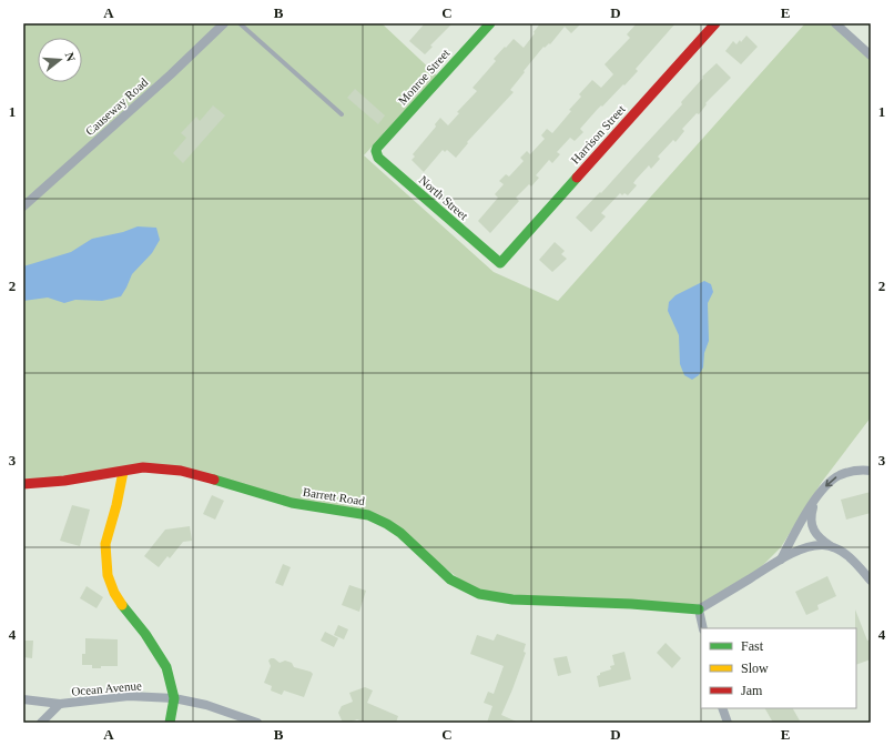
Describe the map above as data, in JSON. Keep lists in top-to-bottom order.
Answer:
{
  "streets": {
    "street": [
      "Monroe Street",
      "Causeway Road",
      "Harrison Street",
      "North Street",
      "Barrett Road",
      "Ocean Avenue"
    ]
  },
  "crossings": [
    ["Monroe Street", "North Street"],
    ["Harrison Street", "North Street"]
  ],
  "legend": ["Fast", "Slow", "Jam"],
  "north": "right",
  "grid": {
    "columns": [
      "A",
      "B",
      "C",
      "D",
      "E"
    ],
    "rows": [
      "1",
      "2",
      "3",
      "4"
    ]
  }
}
